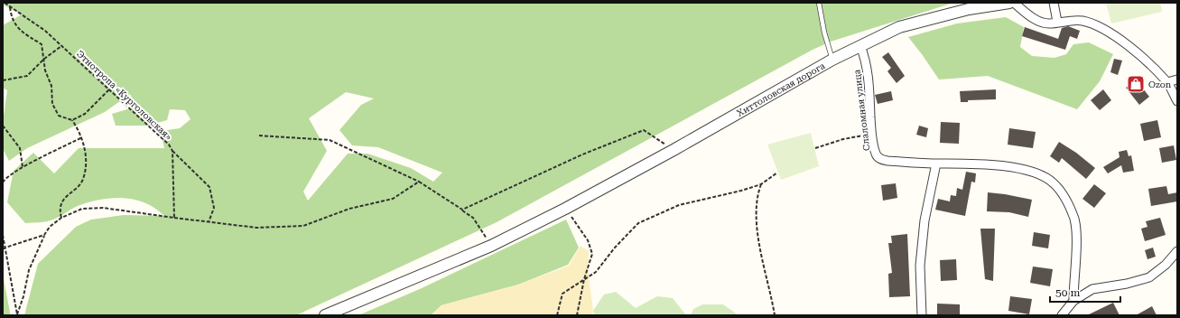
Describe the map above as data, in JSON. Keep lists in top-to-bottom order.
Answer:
{
  "streets": {
    "street": ["Хиттоловская дорога", "Слаломная улица"],
    "path": ["Этнотропа «Курголовская»"]
  },
  "crossings": [
    ["Хиттоловская дорога", "Слаломная улица"]
  ],
  "places": {
    "shop": ["Ozon"]
  },
  "scale_bar": "50 m"
}
